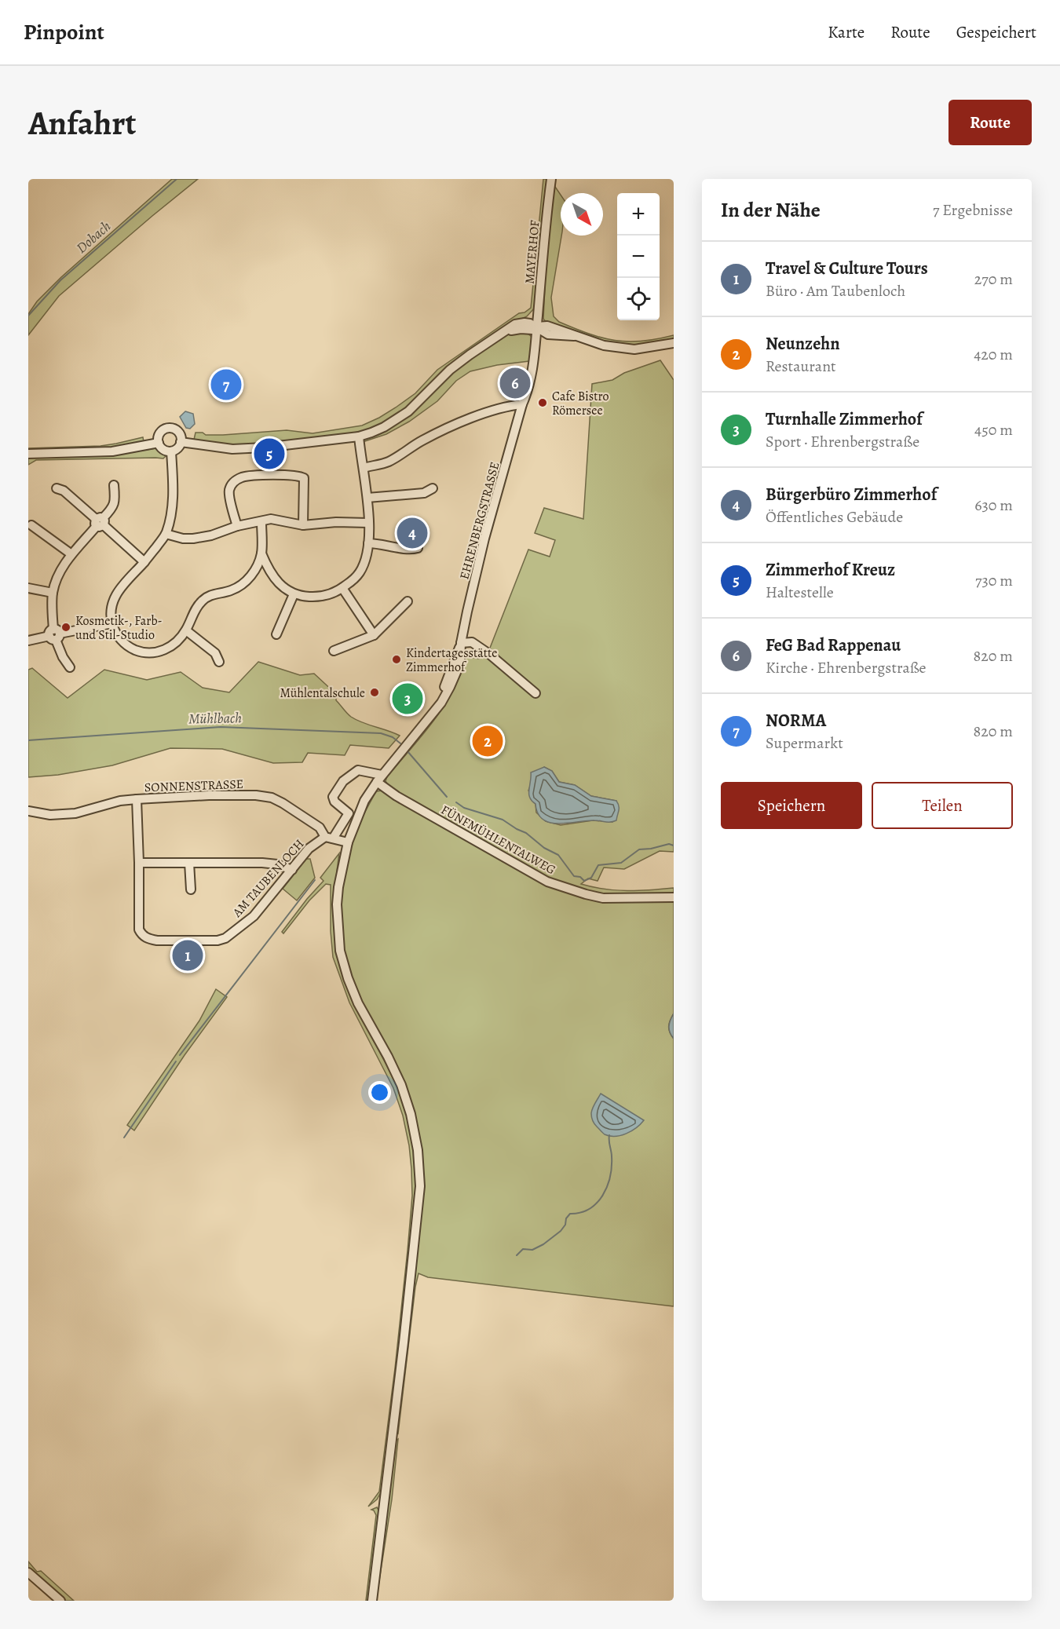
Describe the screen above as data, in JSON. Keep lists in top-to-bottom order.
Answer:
{
  "streets": {
    "street": [
      "MAYERHOF",
      "EHRENBERGSTRASSE",
      "SONNENSTRASSE",
      "FÜNFMÜHLENTALWEG",
      "AM TAUBENLOCH"
    ]
  },
  "crossings": [
    ["MAYERHOF", "EHRENBERGSTRASSE"],
    ["EHRENBERGSTRASSE", "FÜNFMÜHLENTALWEG"],
    ["SONNENSTRASSE", "AM TAUBENLOCH"]
  ],
  "water": ["Dobach", "Mühlbach"],
  "places": [
    "Cafe Bistro Römersee",
    "Kosmetik-, Farb- und Stil-Studio",
    "Kindertagesstätte Zimmerhof",
    "Mühlentalschule"
  ],
  "north": "bottom right",
  "page": {
    "header": "Pinpoint",
    "nav": ["Karte", "Route", "Gespeichert"],
    "buttons": [
      "Route",
      ["Speichern", "Teilen"]
    ],
    "title": "Anfahrt",
    "heading": ["In der Nähe", "7 Ergebnisse"],
    "map_buttons": ["+", "−"],
    "list": [
      {
        "mark": "1",
        "name": "Travel & Culture Tours",
        "note": "Büro · Am Taubenloch",
        "value": "270 m"
      },
      {
        "mark": "2",
        "name": "Neunzehn",
        "note": "Restaurant",
        "value": "420 m"
      },
      {
        "mark": "3",
        "name": "Turnhalle Zimmerhof",
        "note": "Sport · Ehrenbergstraße",
        "value": "450 m"
      },
      {
        "mark": "4",
        "name": "Bürgerbüro Zimmerhof",
        "note": "Öffentliches Gebäude",
        "value": "630 m"
      },
      {
        "mark": "5",
        "name": "Zimmerhof Kreuz",
        "note": "Haltestelle",
        "value": "730 m"
      },
      {
        "mark": "6",
        "name": "FeG Bad Rappenau",
        "note": "Kirche · Ehrenbergstraße",
        "value": "820 m"
      },
      {
        "mark": "7",
        "name": "NORMA",
        "note": "Supermarkt",
        "value": "820 m"
      }
    ],
    "pins": [
      "6",
      "7",
      "5",
      "4",
      "3",
      "2",
      "1"
    ]
  }
}
